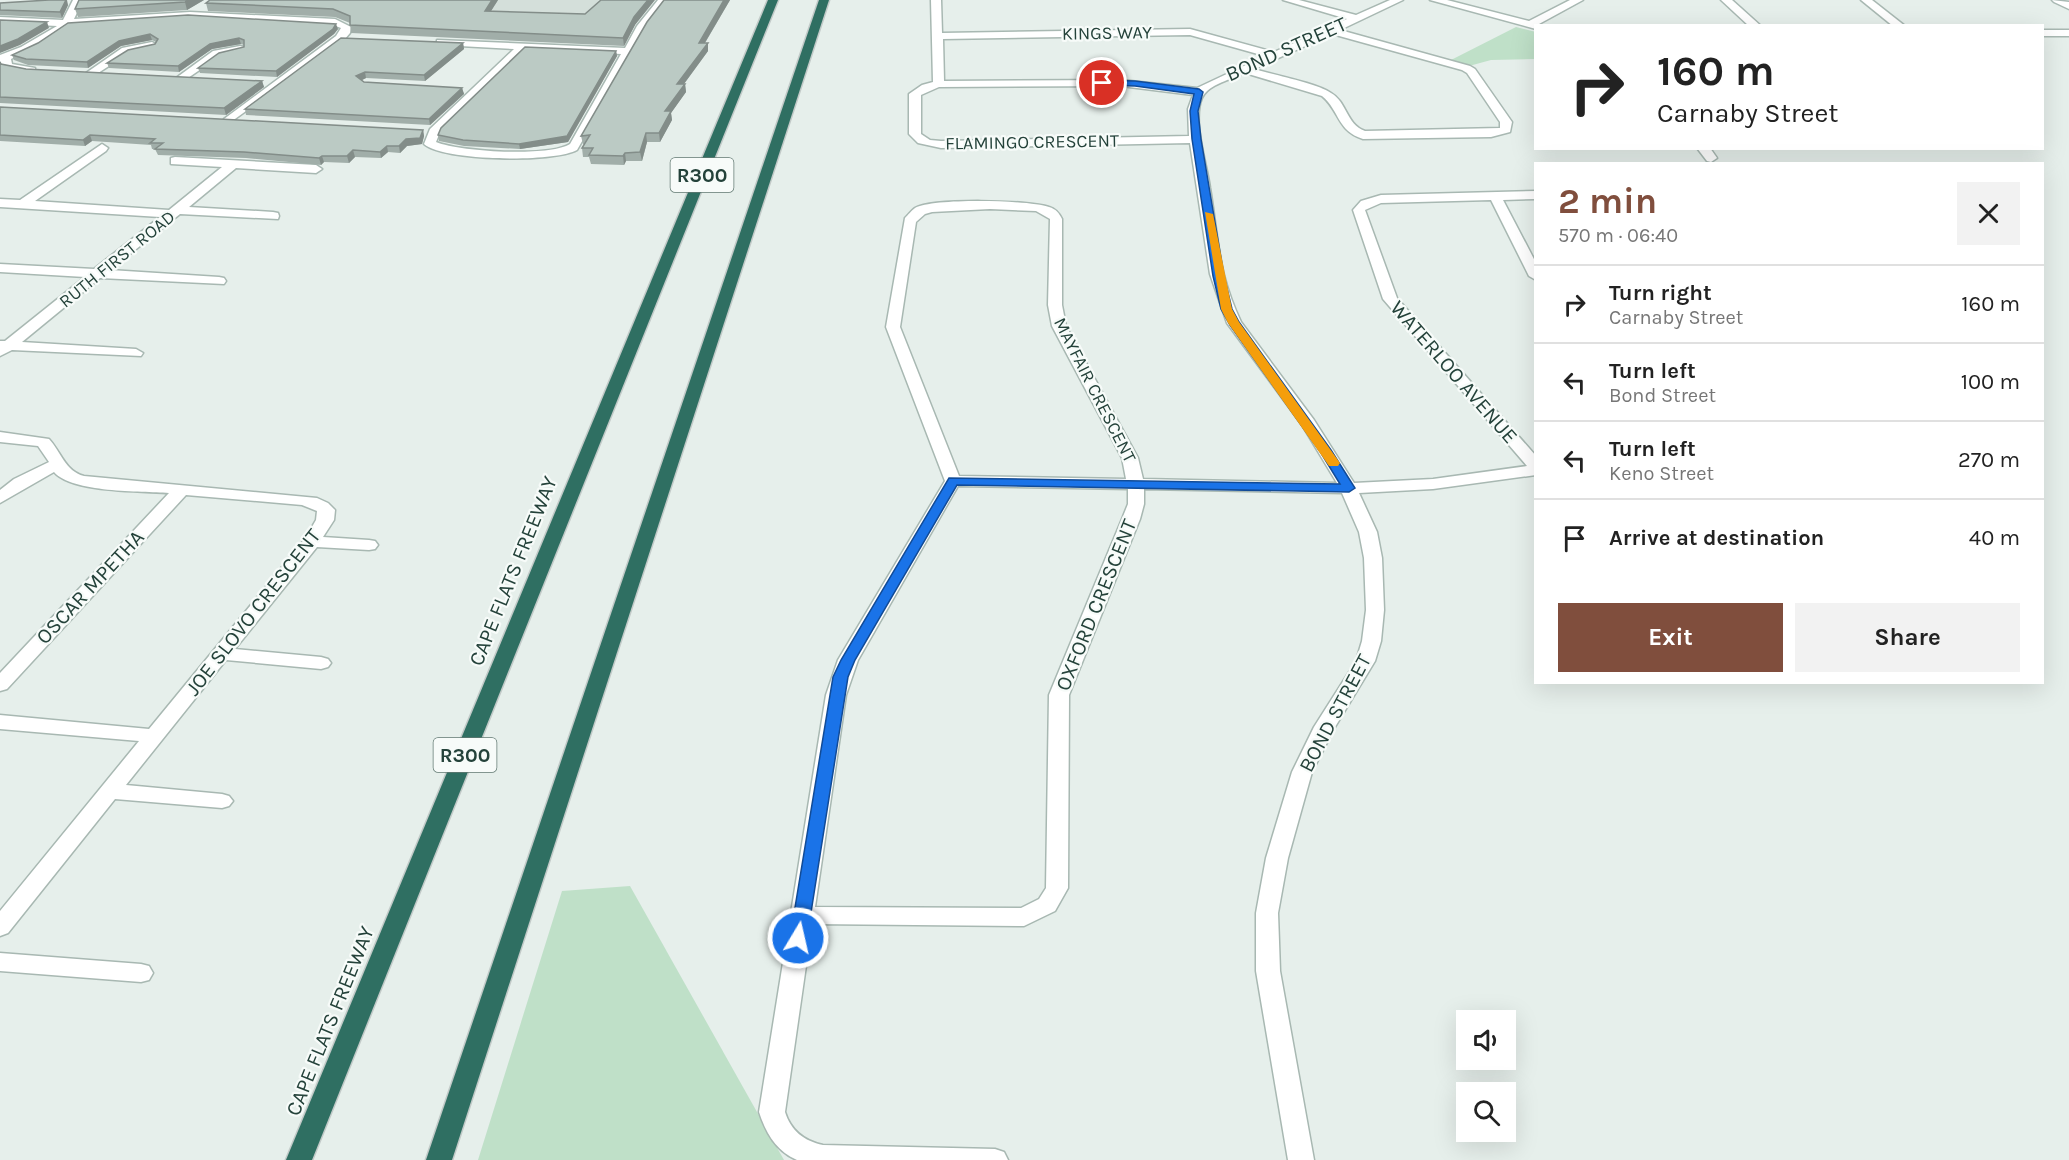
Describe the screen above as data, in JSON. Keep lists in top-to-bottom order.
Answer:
{
  "streets": {
    "highway": ["R300", "CAPE FLATS FREEWAY"],
    "street": [
      "KINGS WAY",
      "BOND STREET",
      "FLAMINGO CRESCENT",
      "RUTH FIRST ROAD",
      "WATERLOO AVENUE",
      "MAYFAIR CRESCENT",
      "OSCAR MPETHA",
      "OXFORD CRESCENT",
      "JOE SLOVO CRESCENT"
    ]
  },
  "crossings": [
    ["KINGS WAY", "BOND STREET"],
    ["BOND STREET", "FLAMINGO CRESCENT"],
    ["MAYFAIR CRESCENT", "OXFORD CRESCENT"],
    ["OSCAR MPETHA", "JOE SLOVO CRESCENT"]
  ],
  "page": {
    "turn": ["160 m", "Carnaby Street"],
    "heading": ["2 min", "570 m · 06:40"],
    "list": [
      {
        "name": "Turn right",
        "note": "Carnaby Street",
        "value": "160 m"
      },
      {
        "name": "Turn left",
        "note": "Bond Street",
        "value": "100 m"
      },
      {
        "name": "Turn left",
        "note": "Keno Street",
        "value": "270 m"
      },
      {
        "name": "Arrive at destination",
        "value": "40 m"
      }
    ],
    "buttons": ["Exit", "Share"]
  }
}
